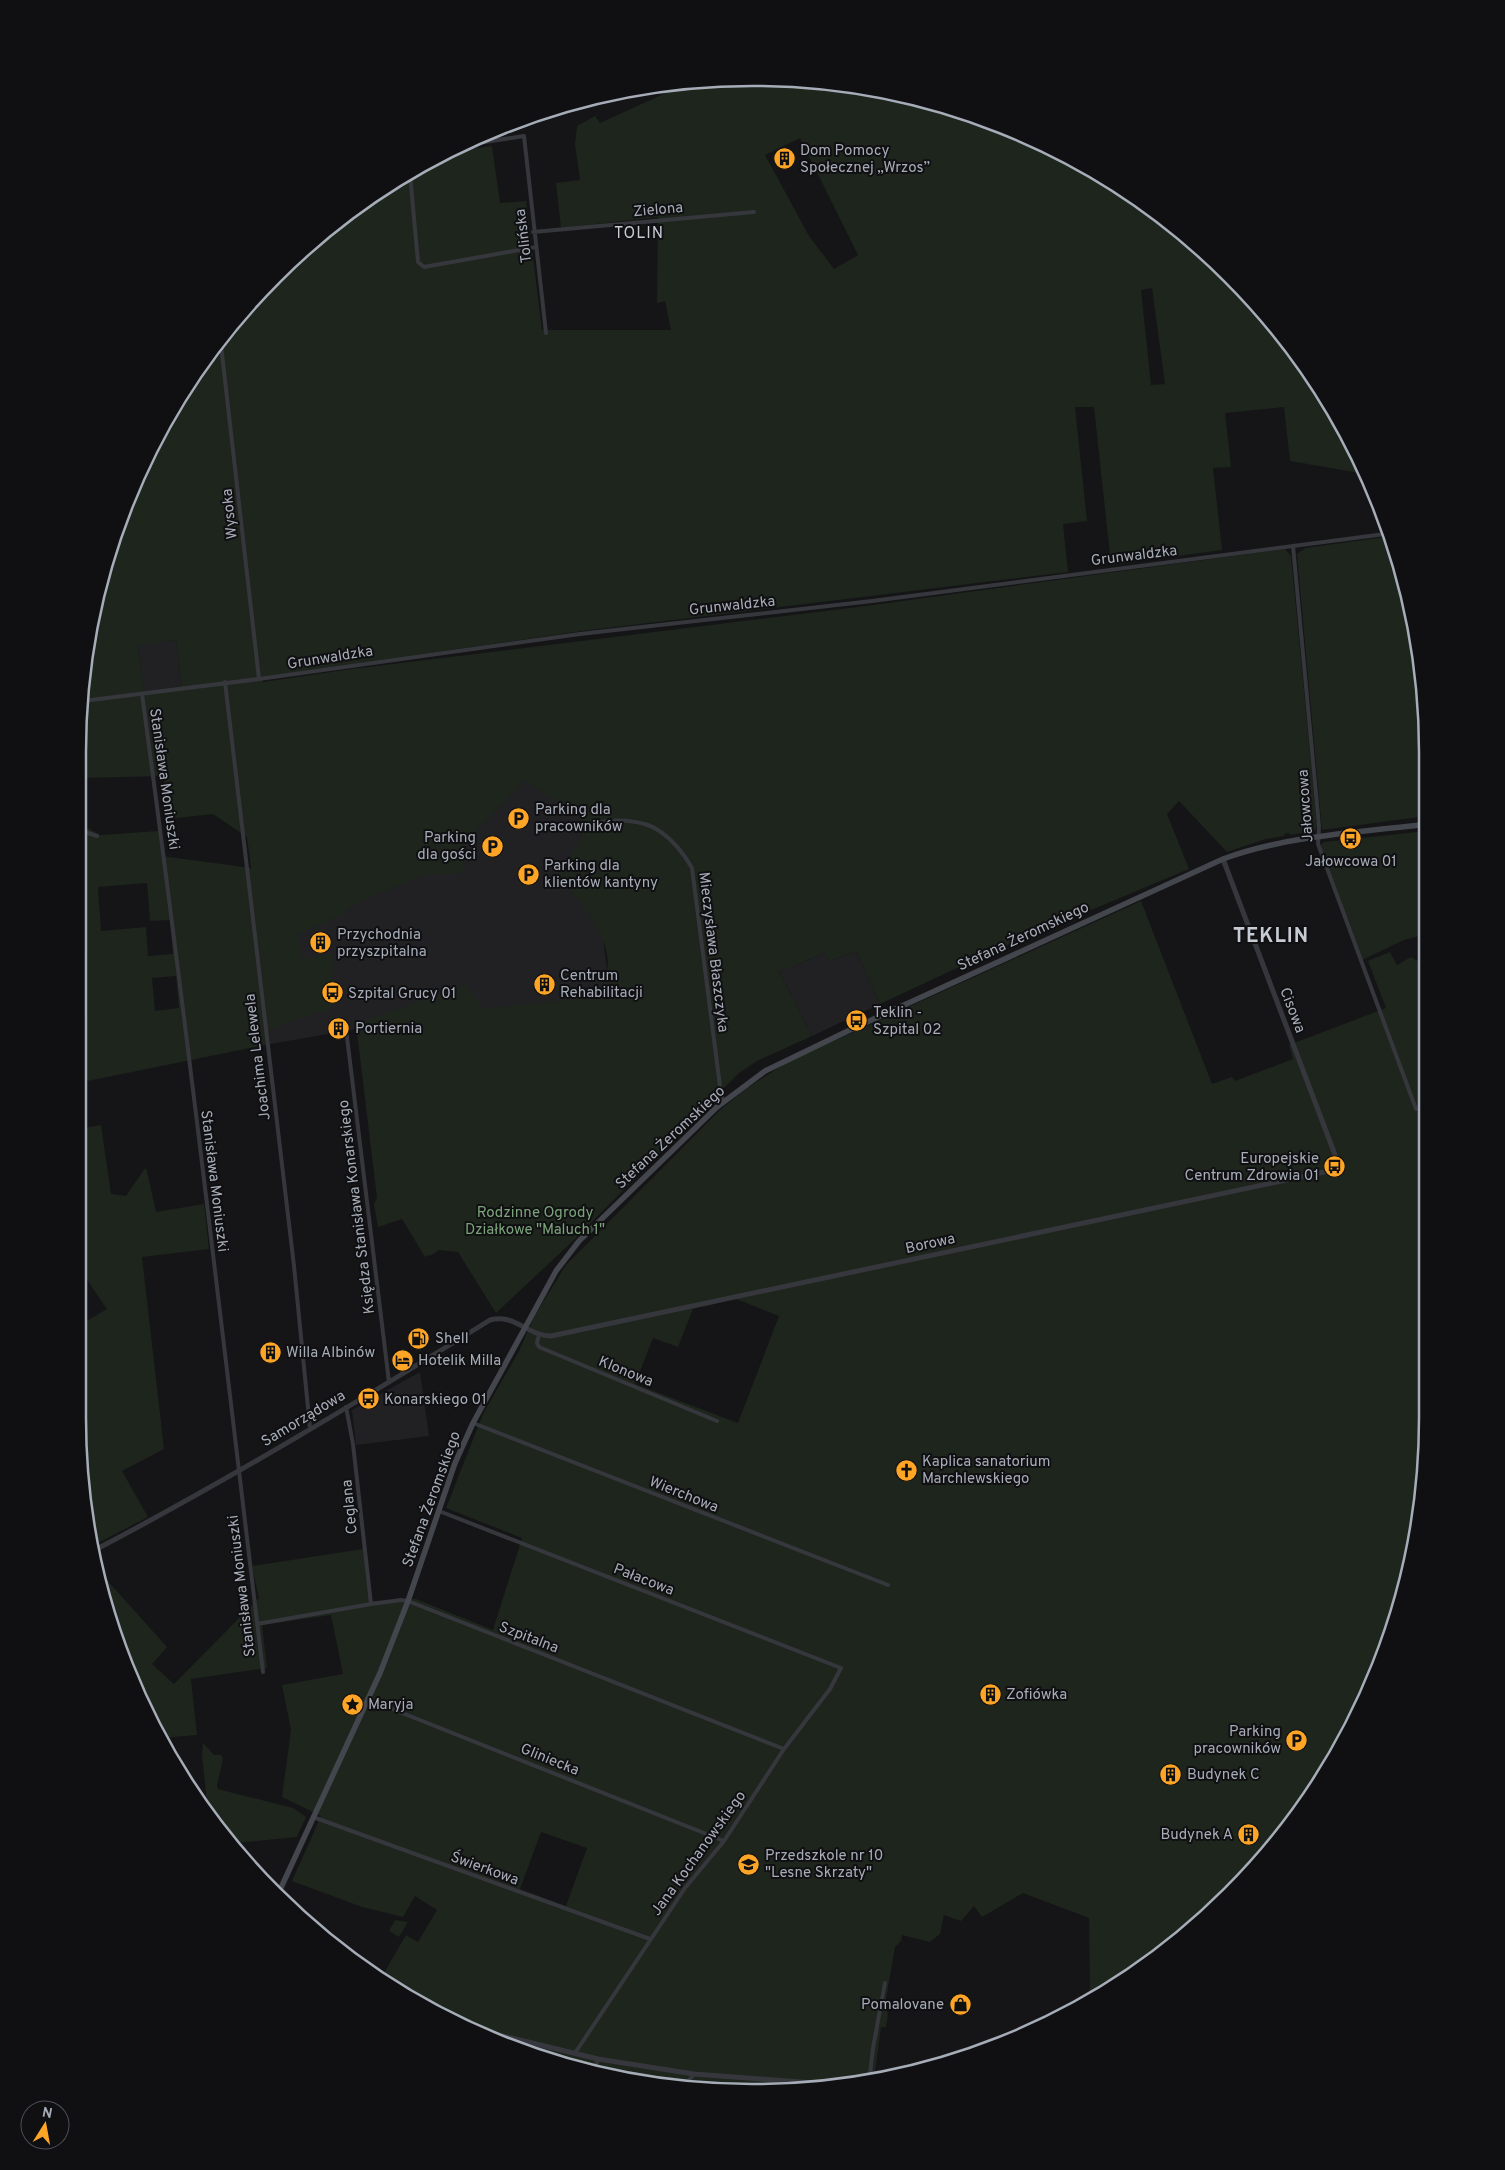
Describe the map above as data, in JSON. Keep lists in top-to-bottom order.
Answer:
{
  "streets": {
    "main road": ["Stefana Żeromskiego"],
    "street": [
      "Zielona",
      "Tolińska",
      "Wysoka",
      "Grunwaldzka",
      "Stanisława Moniuszki",
      "Jałowcowa",
      "Mieczysława Błaszczyka",
      "Cisowa",
      "Joachima Lelewela",
      "Księdza Stanisława Konarskiego",
      "Borowa",
      "Klonowa",
      "Samorządowa",
      "Wierchowa",
      "Ceglana",
      "Pałacowa",
      "Szpitalna",
      "Gliniecka",
      "Jana Kochanowskiego",
      "Świerkowa"
    ]
  },
  "crossings": [
    ["Zielona", "Tolińska"],
    ["Wysoka", "Grunwaldzka"],
    ["Grunwaldzka", "Stanisława Moniuszki"],
    ["Grunwaldzka", "Jałowcowa"],
    ["Grunwaldzka", "Joachima Lelewela"],
    ["Stanisława Moniuszki", "Samorządowa"],
    ["Stanisława Moniuszki", "Szpitalna"],
    ["Jałowcowa", "Stefana Żeromskiego"],
    ["Stefana Żeromskiego", "Mieczysława Błaszczyka"],
    ["Stefana Żeromskiego", "Cisowa"],
    ["Stefana Żeromskiego", "Samorządowa"],
    ["Stefana Żeromskiego", "Wierchowa"],
    ["Stefana Żeromskiego", "Pałacowa"],
    ["Stefana Żeromskiego", "Szpitalna"],
    ["Stefana Żeromskiego", "Gliniecka"],
    ["Stefana Żeromskiego", "Świerkowa"],
    ["Cisowa", "Borowa"],
    ["Joachima Lelewela", "Samorządowa"],
    ["Księdza Stanisława Konarskiego", "Samorządowa"],
    ["Borowa", "Klonowa"],
    ["Samorządowa", "Ceglana"],
    ["Ceglana", "Szpitalna"],
    ["Pałacowa", "Jana Kochanowskiego"],
    ["Szpitalna", "Jana Kochanowskiego"],
    ["Gliniecka", "Jana Kochanowskiego"],
    ["Jana Kochanowskiego", "Świerkowa"]
  ],
  "districts": ["TOLIN", "TEKLIN"],
  "parks": ["Rodzinne Ogrody Działkowe \"Maluch 1\""],
  "places": {
    "building": [
      "Dom Pomocy Społecznej „Wrzos”",
      "Przychodnia przyszpitalna",
      "Centrum Rehabilitacji",
      "Portiernia",
      "Willa Albinów",
      "Zofiówka",
      "Budynek C",
      "Budynek A"
    ],
    "parking": [
      "Parking dla pracowników",
      "Parking dla gości",
      "Parking dla klientów kantyny",
      "Parking pracowników"
    ],
    "bus stop": [
      "Jałowcowa 01",
      "Szpital Grucy 01",
      "Teklin - Szpital 02",
      "Europejskie Centrum Zdrowia 01",
      "Konarskiego 01"
    ],
    "fuel station": ["Shell"],
    "hotel": ["Hotelik Milla"],
    "church": ["Kaplica sanatorium Marchlewskiego"],
    "place": ["Maryja"],
    "school or university": ["Przedszkole nr 10 \"Lesne Skrzaty\""],
    "shop": ["Pomalovane"]
  },
  "north": "top"
}
